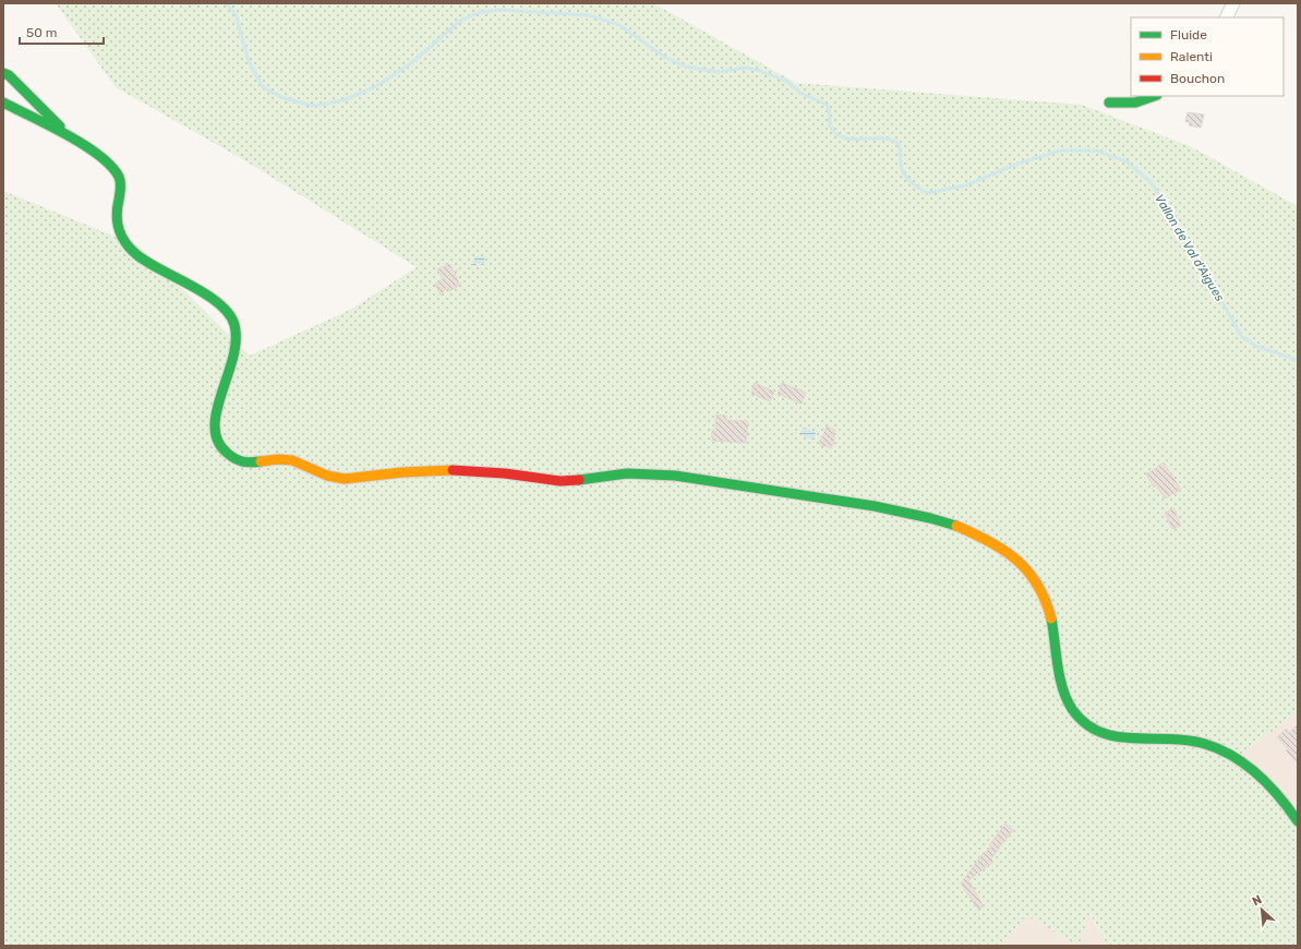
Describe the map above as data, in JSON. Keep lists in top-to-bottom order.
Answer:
{
  "water": ["Vallon de Val d'Aigues"],
  "legend": ["Fluide", "Ralenti", "Bouchon"],
  "scale_bar": "50 m",
  "north": "top left"
}
